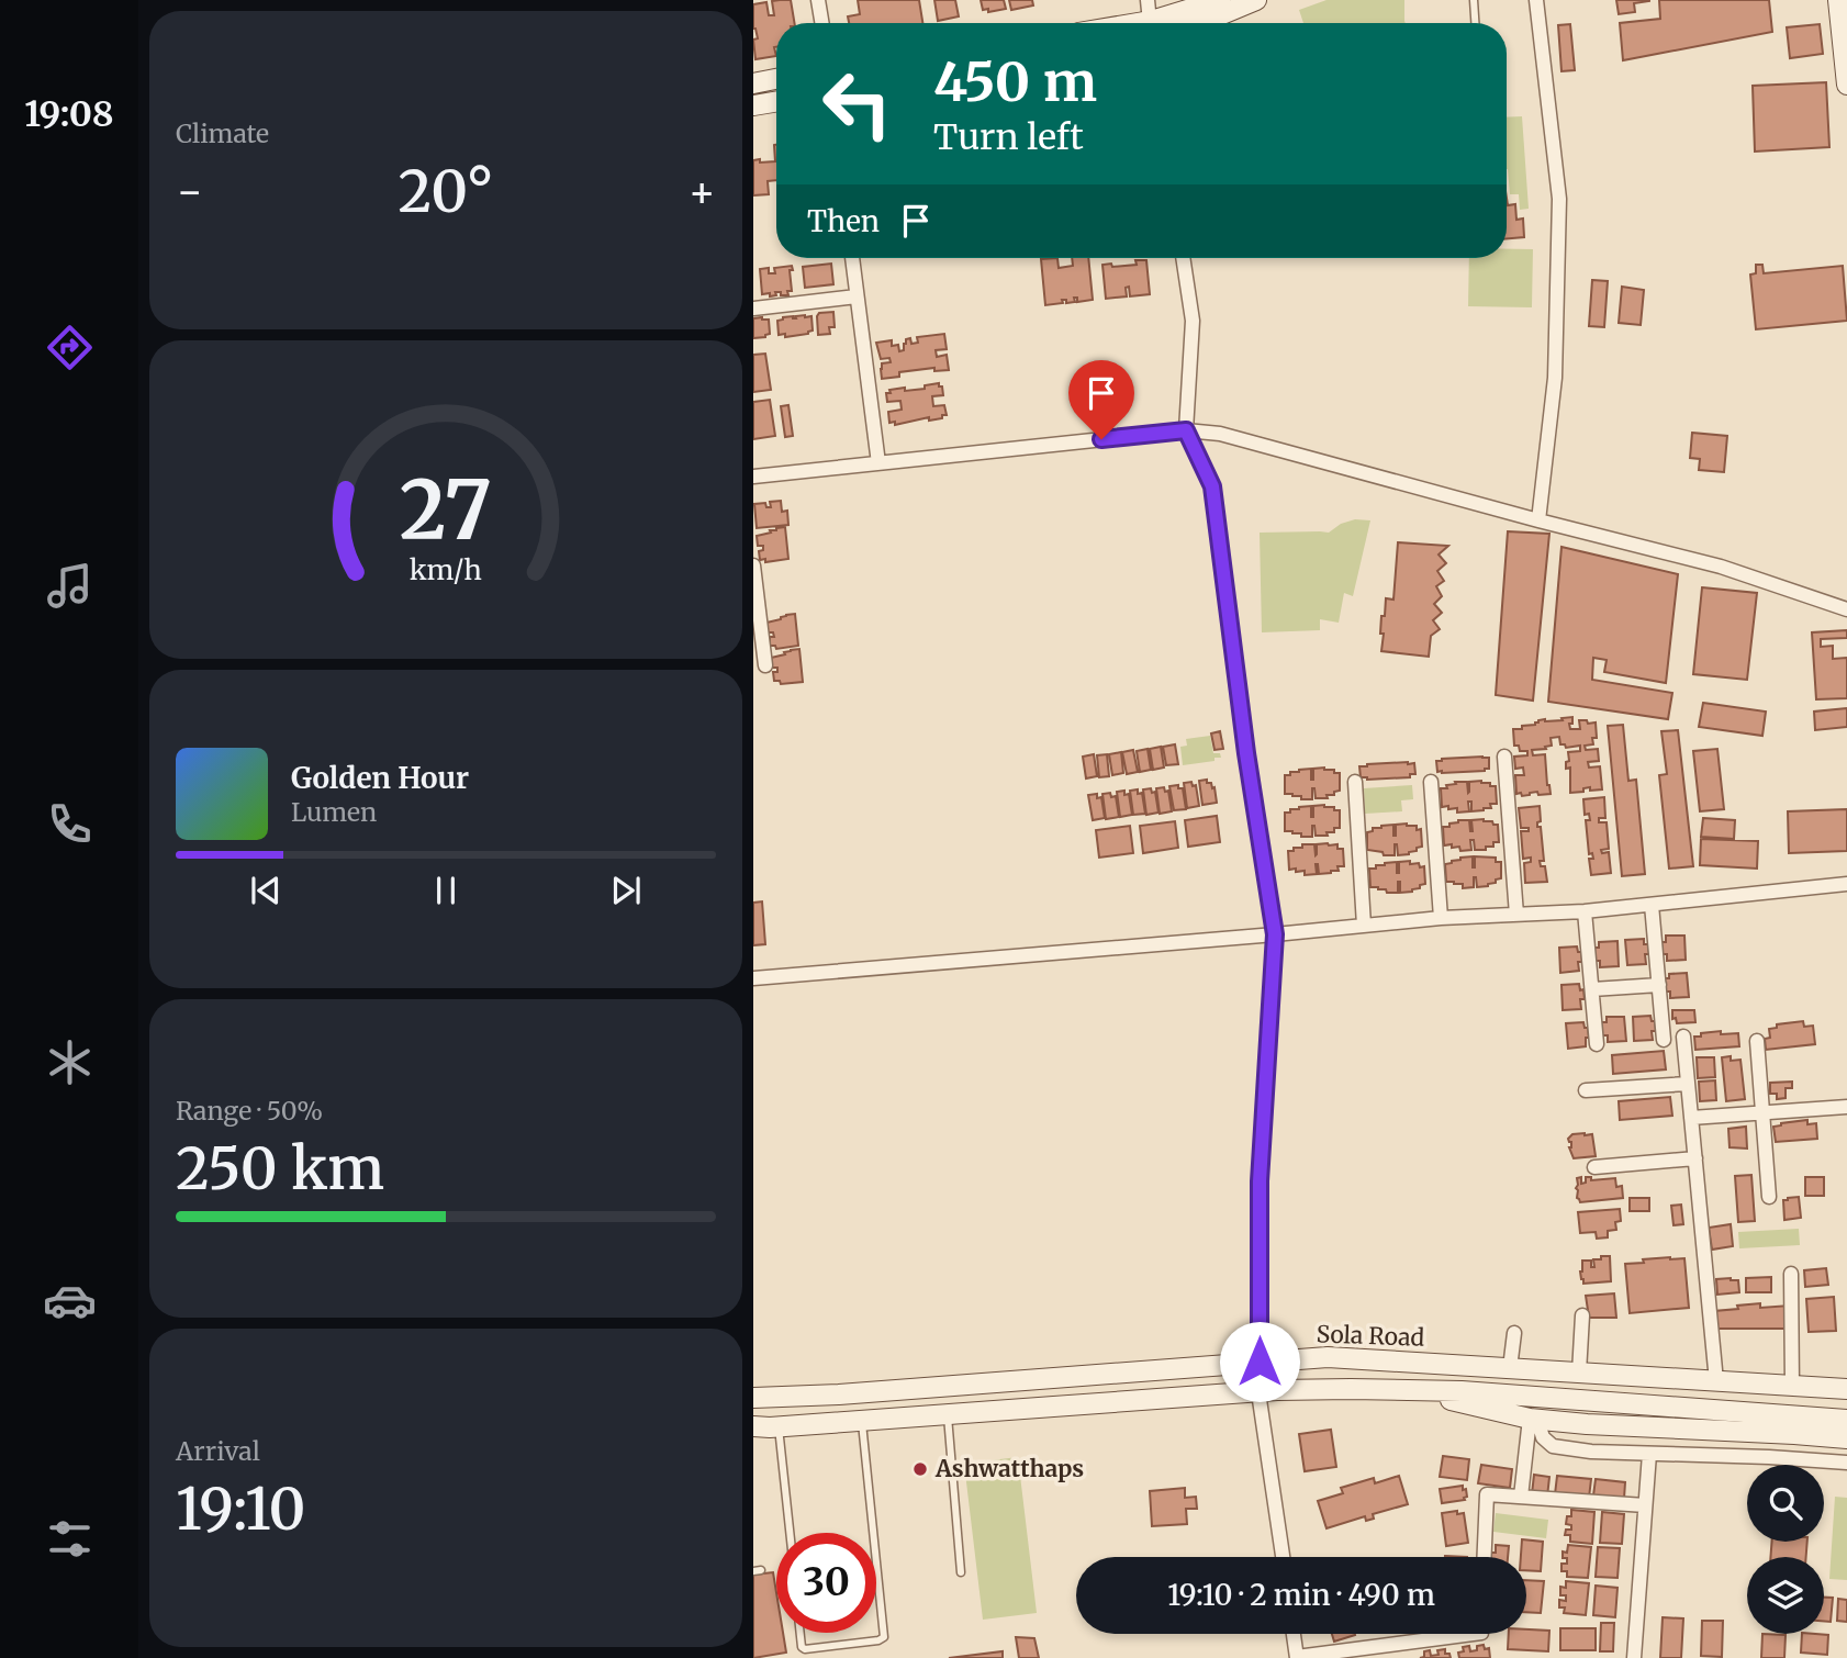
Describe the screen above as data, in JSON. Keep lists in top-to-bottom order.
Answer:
{
  "streets": {
    "main road": ["Sola Road"]
  },
  "places": ["Ashwatthaps"],
  "page": {
    "tabs": "19:08",
    "tile": [
      "Climate",
      ["Range · 50%", "250 km"],
      ["Arrival", "19:10"]
    ],
    "turn": ["450 m", "Turn left"],
    "heat": ["−", "20°", "+"],
    "then": "Then",
    "song": ["Golden Hour", "Lumen"],
    "limit": "30",
    "trip": "19:10 · 2 min · 490 m",
    "gauge": ["27", "km/h"]
  }
}
